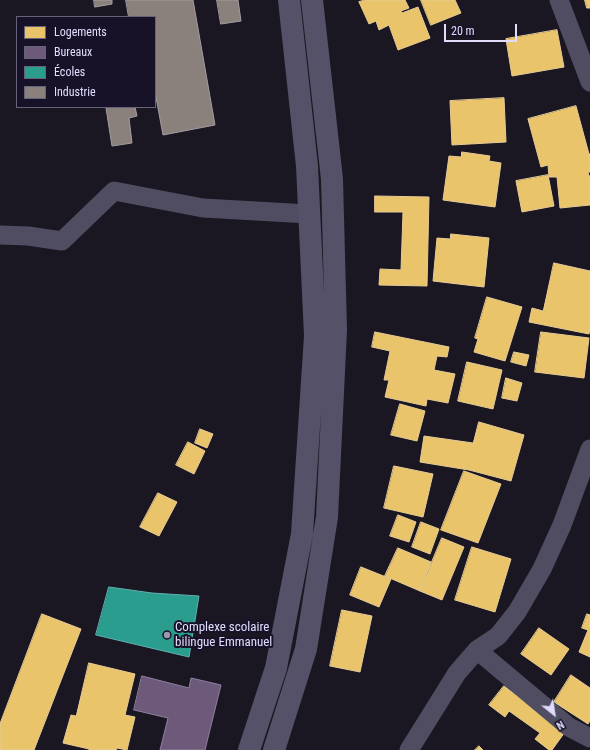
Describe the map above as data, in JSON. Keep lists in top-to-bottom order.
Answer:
{
  "places": ["Complexe scolaire bilingue Emmanuel"],
  "legend": [
    "Logements",
    "Bureaux",
    "Écoles",
    "Industrie"
  ],
  "scale_bar": "20 m",
  "north": "bottom right"
}
